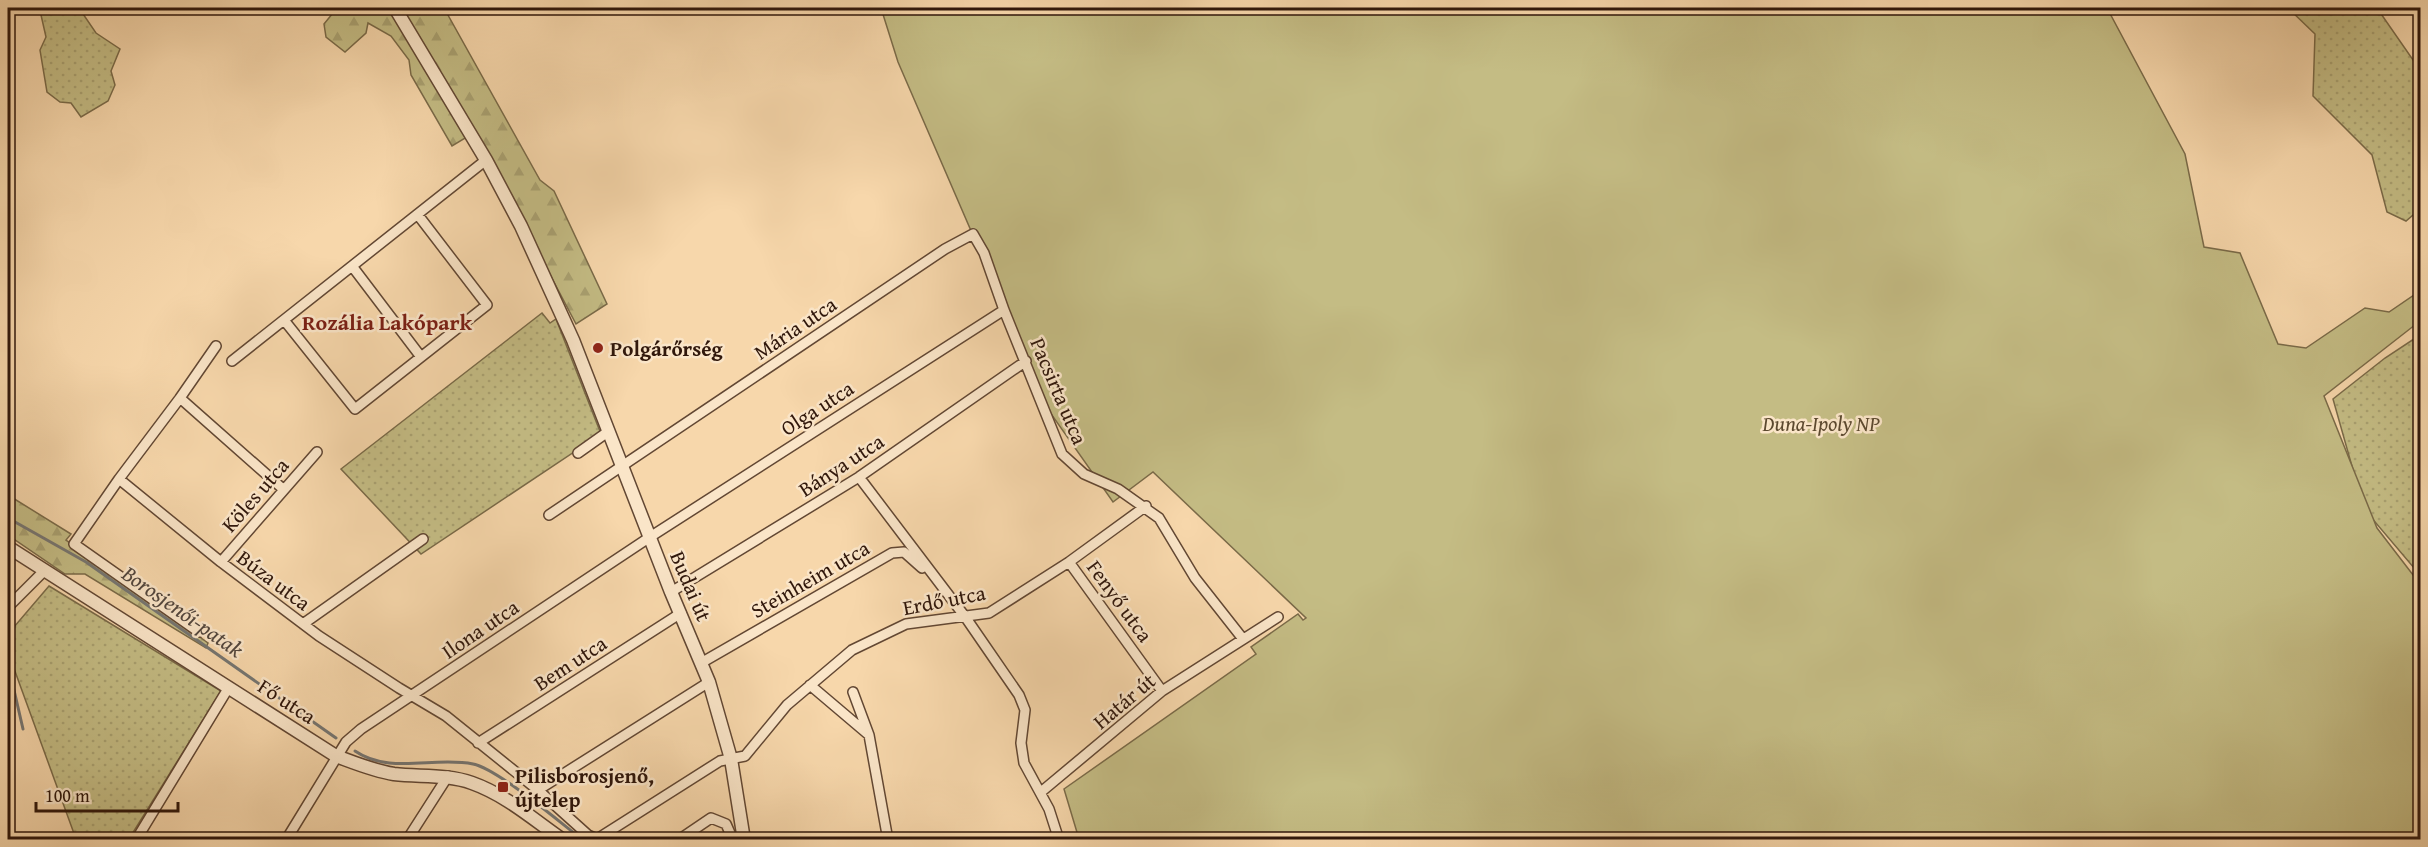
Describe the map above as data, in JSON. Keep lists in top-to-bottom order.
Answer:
{
  "streets": {
    "street": [
      "Mária utca",
      "Pacsirta utca",
      "Olga utca",
      "Bánya utca",
      "Köles utca",
      "Steinheim utca",
      "Búza utca",
      "Budai út",
      "Erdő utca",
      "Fenyő utca",
      "Ilona utca",
      "Bem utca",
      "Fő utca",
      "Határ út"
    ]
  },
  "crossings": [
    ["Mária utca", "Pacsirta utca"],
    ["Mária utca", "Budai út"],
    ["Pacsirta utca", "Olga utca"],
    ["Pacsirta utca", "Bánya utca"],
    ["Pacsirta utca", "Erdő utca"],
    ["Pacsirta utca", "Határ út"],
    ["Olga utca", "Budai út"],
    ["Olga utca", "Ilona utca"],
    ["Bánya utca", "Budai út"],
    ["Köles utca", "Búza utca"],
    ["Steinheim utca", "Budai út"],
    ["Búza utca", "Erdő utca"],
    ["Búza utca", "Ilona utca"],
    ["Búza utca", "Bem utca"],
    ["Budai út", "Erdő utca"],
    ["Budai út", "Ilona utca"],
    ["Budai út", "Bem utca"],
    ["Erdő utca", "Fenyő utca"],
    ["Fenyő utca", "Határ út"],
    ["Ilona utca", "Fő utca"]
  ],
  "districts": ["Rozália Lakópark"],
  "water": ["Borosjenői-patak"],
  "parks": ["Duna-Ipoly NP"],
  "places": {
    "other": ["Polgárőrség"],
    "transit": ["Pilisborosjenő, újtelep"]
  },
  "scale_bar": "100 m"
}
